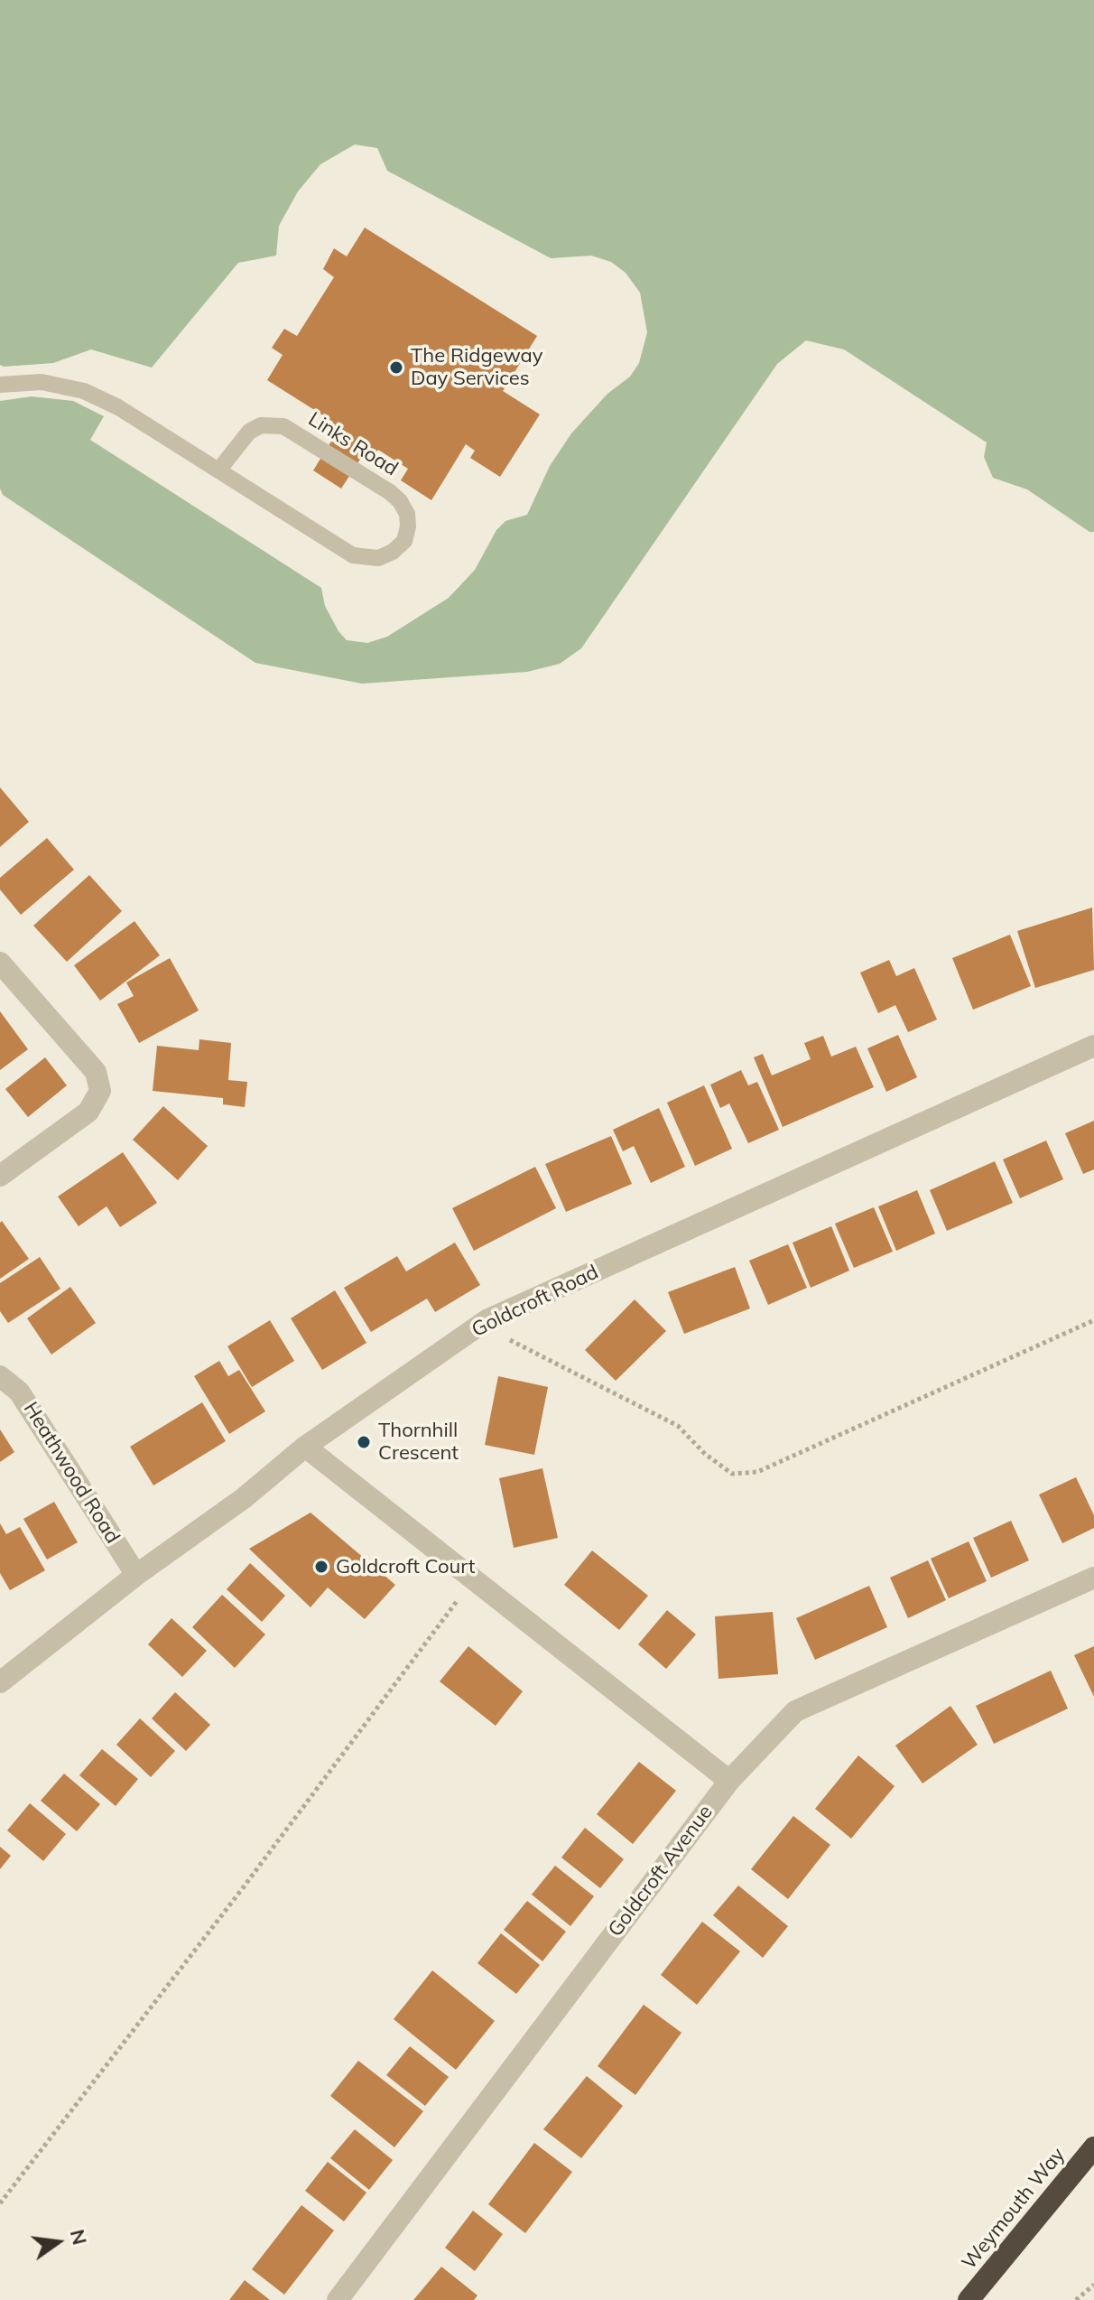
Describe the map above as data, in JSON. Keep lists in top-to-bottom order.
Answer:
{
  "streets": {
    "highway": ["Weymouth Way"],
    "street": ["Goldcroft Road", "Heathwood Road", "Goldcroft Avenue"],
    "lane": ["Links Road"]
  },
  "crossings": [
    ["Goldcroft Road", "Heathwood Road"]
  ],
  "places": ["The Ridgeway Day Services", "Thornhill Crescent", "Goldcroft Court"],
  "north": "right"
}
